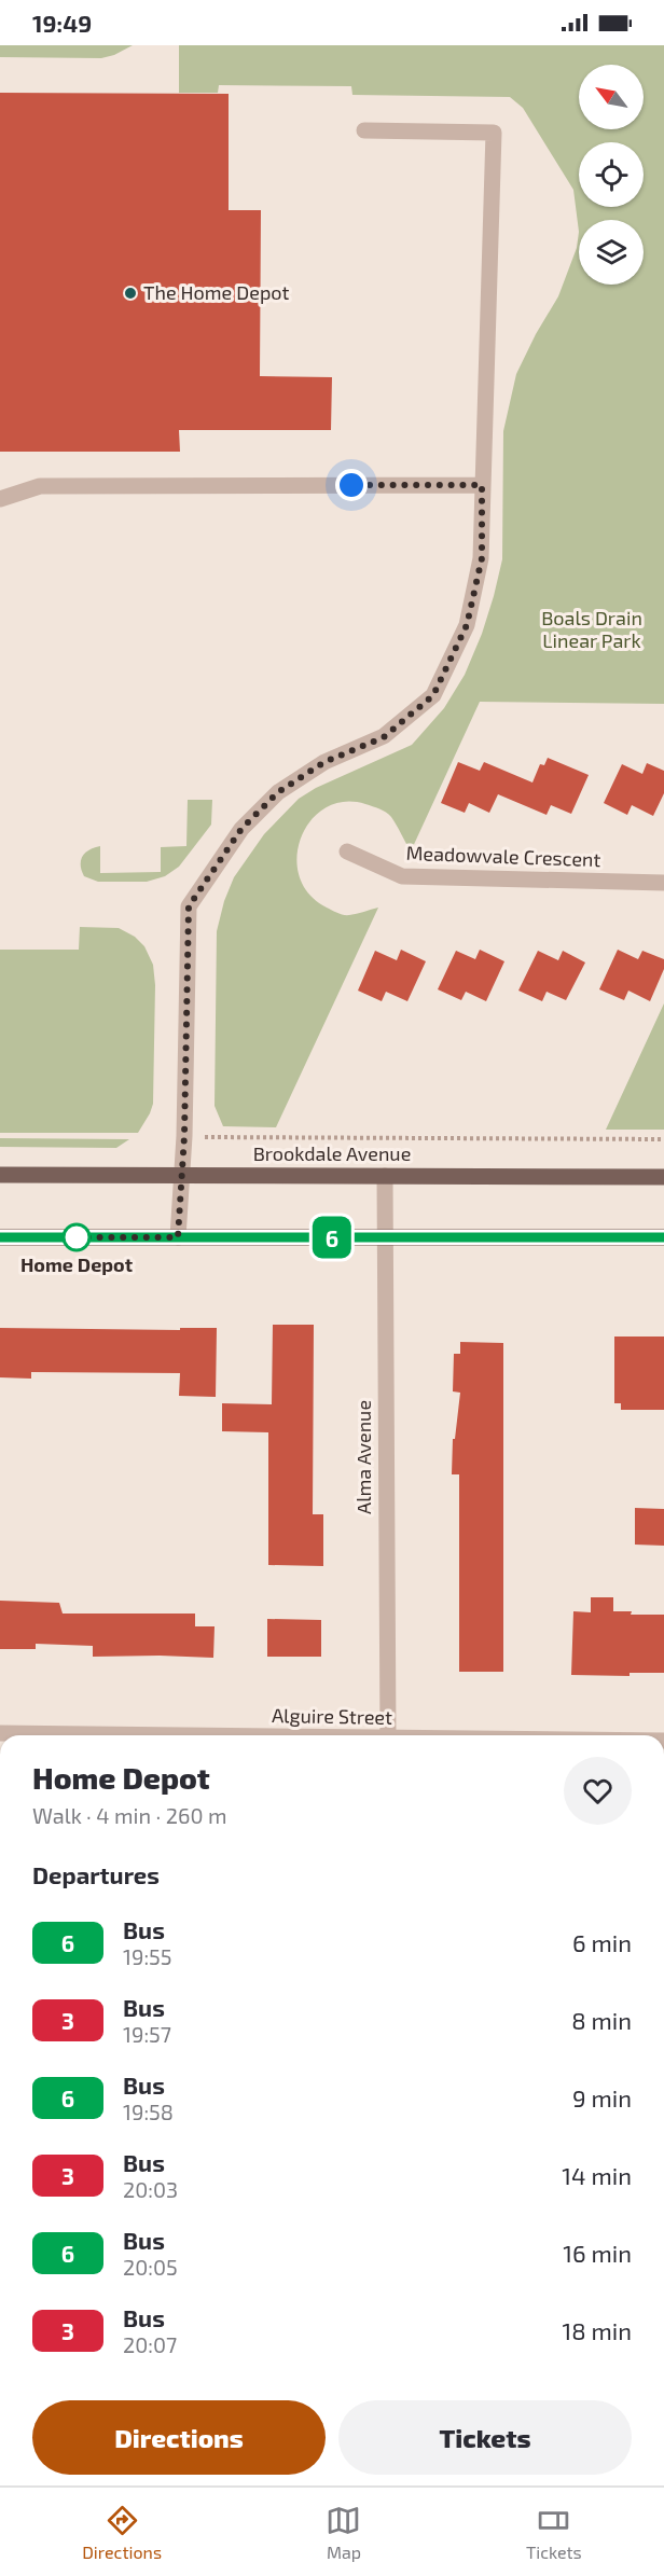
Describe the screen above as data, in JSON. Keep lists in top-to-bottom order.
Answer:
{
  "streets": {
    "main road": ["Brookdale Avenue"],
    "street": ["Meadowvale Crescent", "Alma Avenue", "Alguire Street"]
  },
  "crossings": [
    ["Brookdale Avenue", "Alma Avenue"]
  ],
  "parks": ["Boals Drain Linear Park"],
  "places": ["The Home Depot", "Home Depot"],
  "lines": ["bus line 6"],
  "north": "top left",
  "page": {
    "status": "19:49",
    "on_map": "6",
    "heading": [
      ["Home Depot", "Walk · 4 min · 260 m"],
      "Departures"
    ],
    "list": [
      {
        "mark": "6",
        "name": "Bus",
        "note": "19:55",
        "value": "6 min"
      },
      {
        "mark": "3",
        "name": "Bus",
        "note": "19:57",
        "value": "8 min"
      },
      {
        "mark": "6",
        "name": "Bus",
        "note": "19:58",
        "value": "9 min"
      },
      {
        "mark": "3",
        "name": "Bus",
        "note": "20:03",
        "value": "14 min"
      },
      {
        "mark": "6",
        "name": "Bus",
        "note": "20:05",
        "value": "16 min"
      },
      {
        "mark": "3",
        "name": "Bus",
        "note": "20:07",
        "value": "18 min"
      }
    ],
    "buttons": ["Directions", "Tickets"],
    "tabs": ["Directions", "Map", "Tickets"]
  }
}
